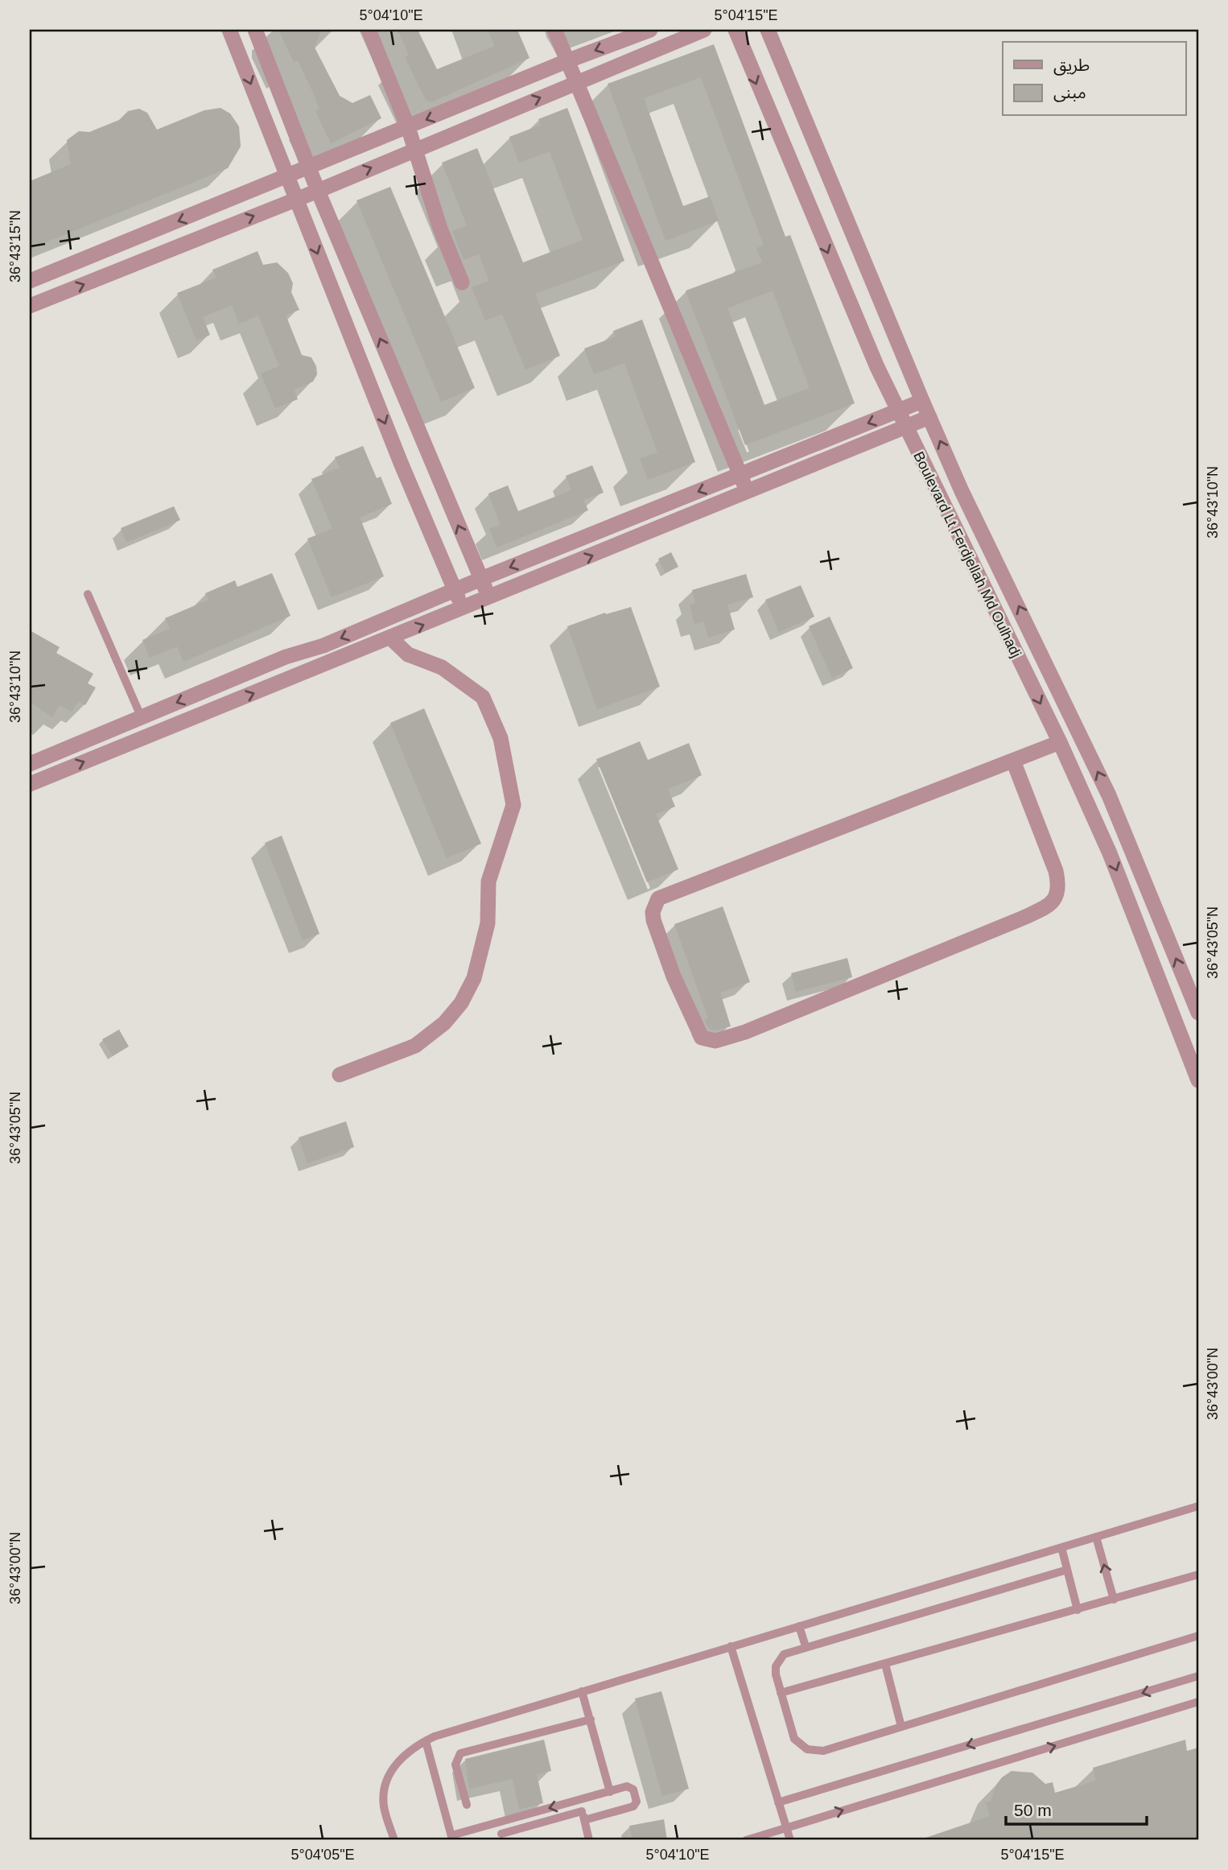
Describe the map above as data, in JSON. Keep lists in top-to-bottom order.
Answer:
{
  "streets": {
    "street": ["Boulevard Lt Ferdjellah Md Oulhadj"]
  },
  "legend": ["طريق", "مبنى"],
  "scale_bar": "50 m",
  "coordinates": [
    "5°04'10\"E",
    "5°04'15\"E",
    "36°43'15\"N",
    "36°43'10\"N",
    "36°43'05\"N",
    "36°43'00\"N",
    "5°04'05\"E"
  ]
}
